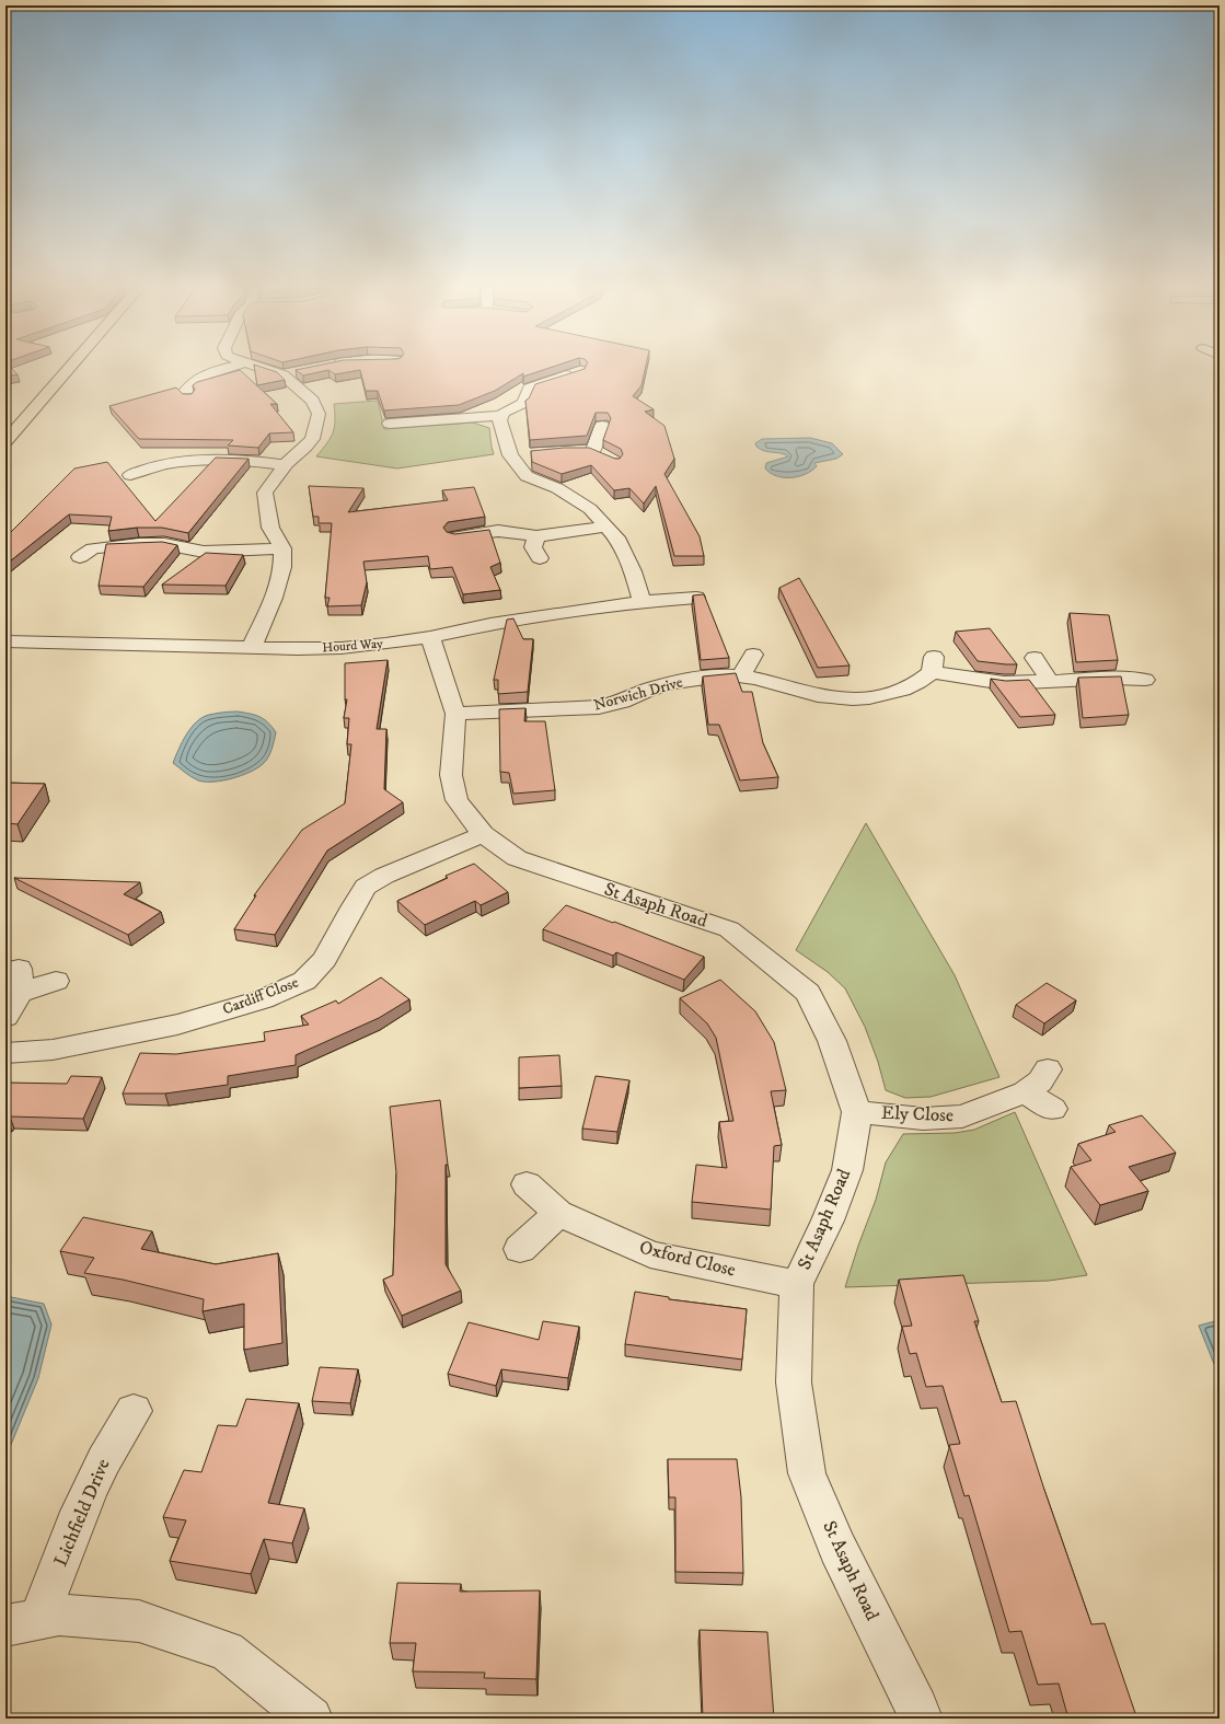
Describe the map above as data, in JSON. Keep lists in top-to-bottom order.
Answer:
{
  "streets": {
    "street": [
      "Hourd Way",
      "Norwich Drive",
      "St Asaph Road",
      "Cardiff Close",
      "Ely Close",
      "Oxford Close",
      "Lichfield Drive"
    ]
  },
  "crossings": [
    ["Hourd Way", "St Asaph Road"],
    ["Norwich Drive", "St Asaph Road"],
    ["St Asaph Road", "Cardiff Close"],
    ["St Asaph Road", "Ely Close"],
    ["St Asaph Road", "Oxford Close"]
  ]
}
